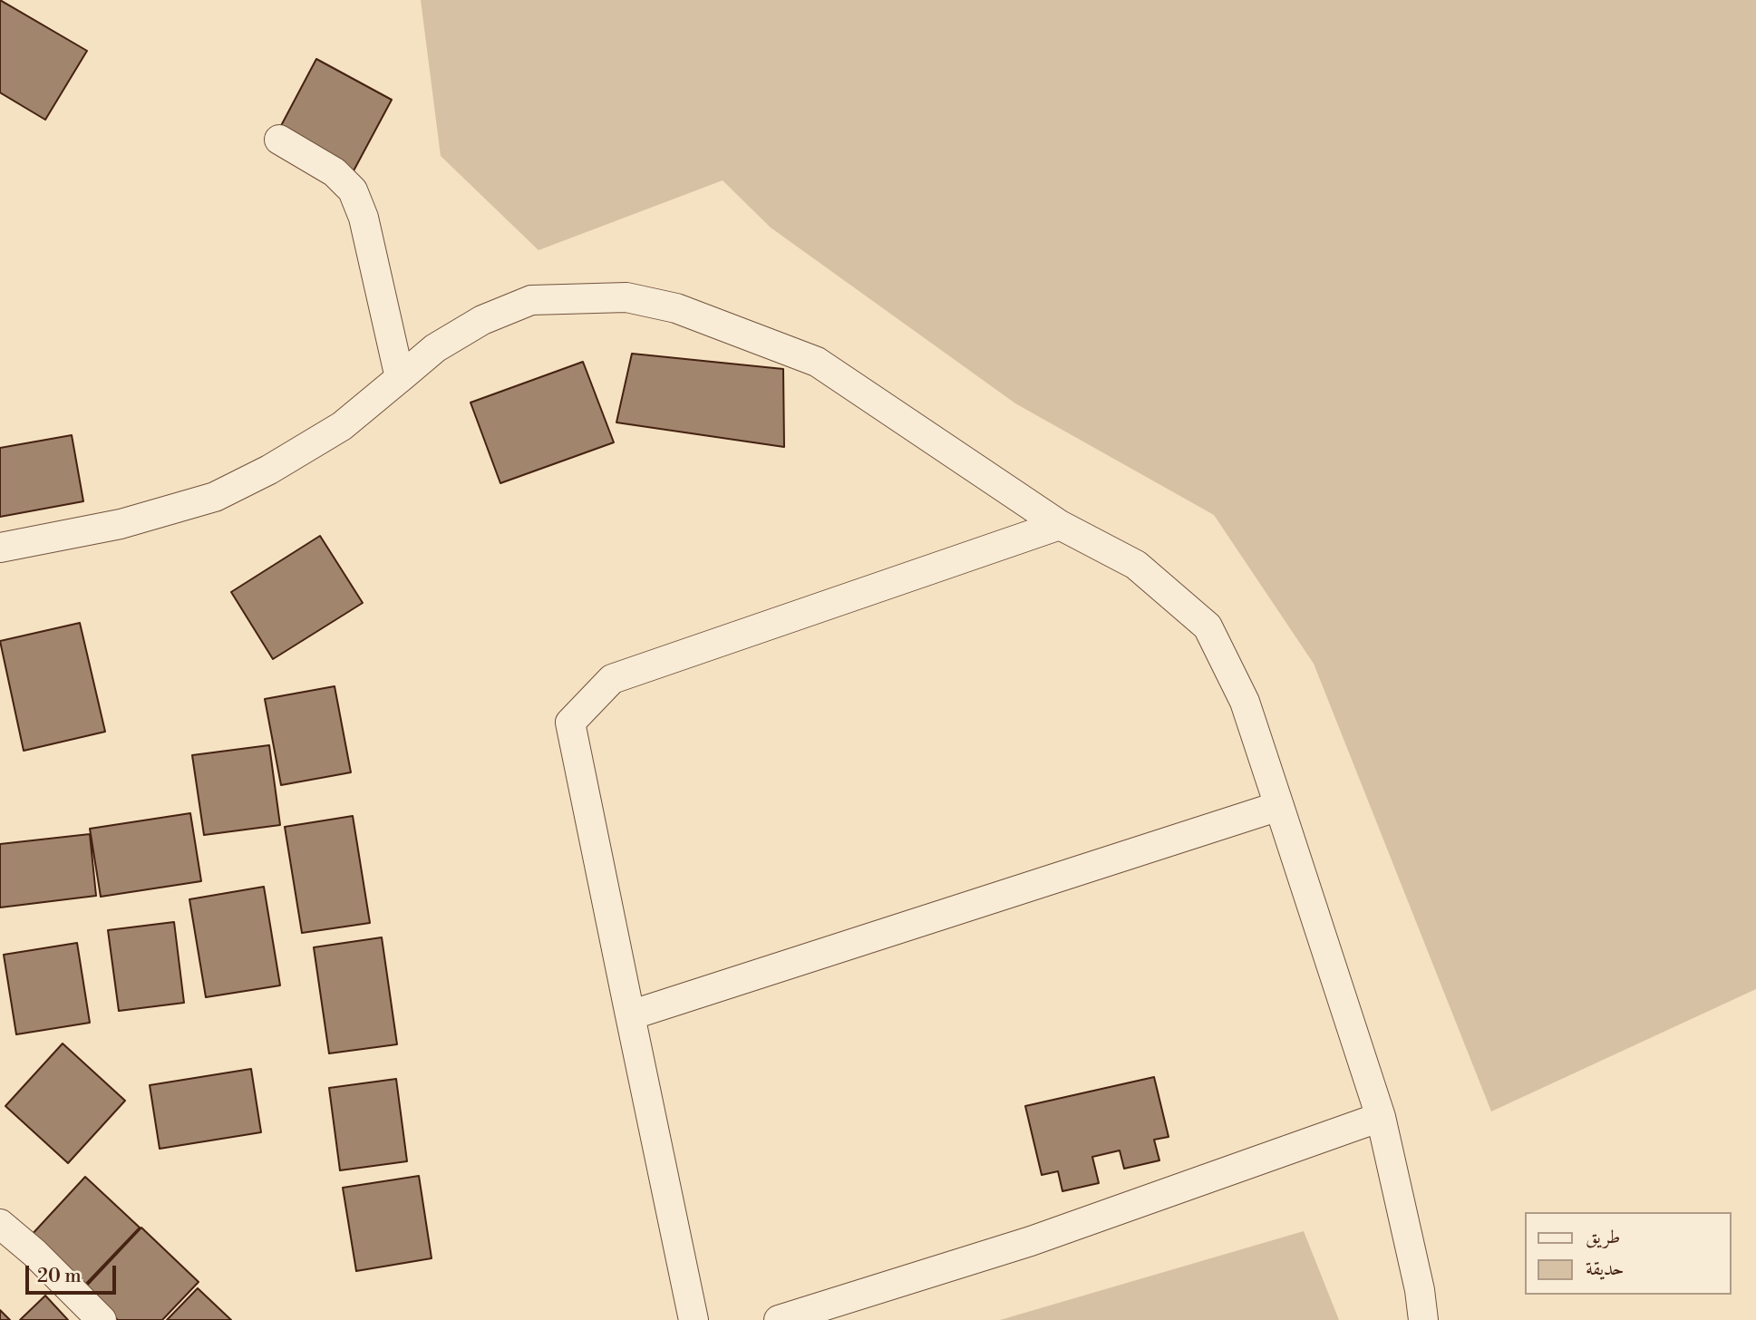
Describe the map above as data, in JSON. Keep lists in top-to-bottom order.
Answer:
{
  "legend": ["طريق", "حديقة"],
  "scale_bar": "20 m"
}
